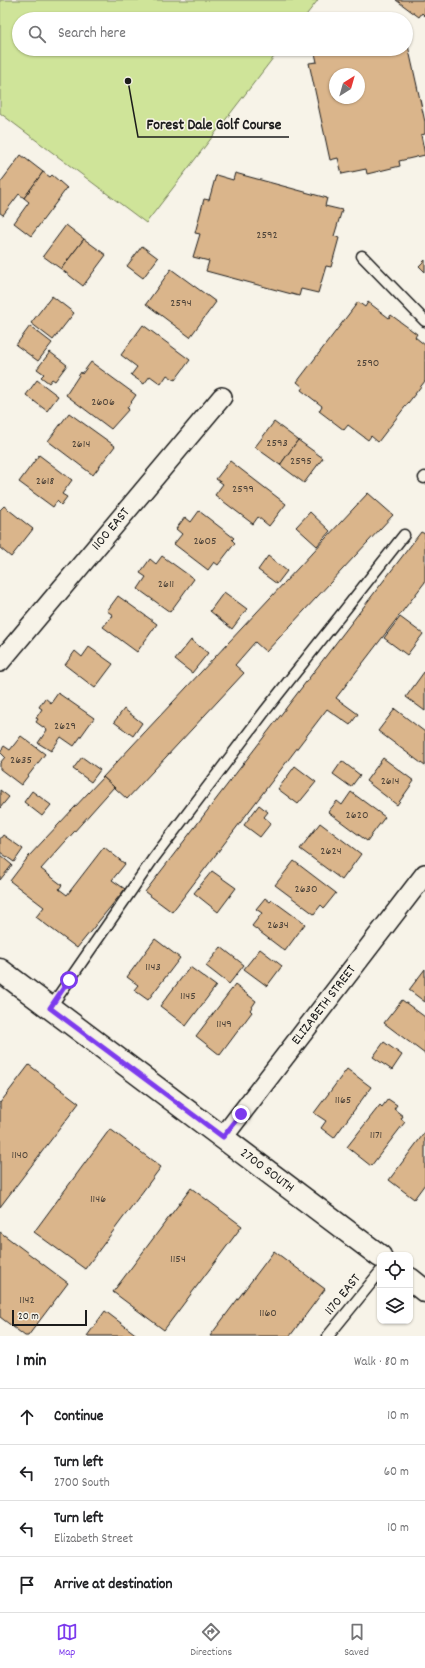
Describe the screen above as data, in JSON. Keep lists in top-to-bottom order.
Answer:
{
  "streets": {
    "street": ["1100 EAST", "ELIZABETH STREET", "2700 SOUTH"],
    "lane": ["1170 EAST"]
  },
  "crossings": [
    ["ELIZABETH STREET", "2700 SOUTH"]
  ],
  "places": ["Forest Dale Golf Course"],
  "house_numbers": [
    "2592",
    "2594",
    "2590",
    "2606",
    "2593",
    "2614",
    "2595",
    "2618",
    "2599",
    "2605",
    "2611",
    "2629",
    "2635",
    "2614",
    "2620",
    "2624",
    "2630",
    "2634",
    "1143",
    "1145",
    "1149",
    "1165",
    "1171",
    "1140",
    "1146",
    "1154",
    "1142",
    "1160"
  ],
  "scale_bar": "20 m",
  "north": "top right",
  "page": {
    "search": "Search here",
    "scale": "20 m",
    "heading": ["1 min", "Walk · 80 m"],
    "list": [
      ["Continue", "10 m"],
      ["Turn left", "2700 South", "60 m"],
      ["Turn left", "Elizabeth Street", "10 m"],
      "Arrive at destination"
    ],
    "nav": ["Map", "Directions", "Saved"]
  }
}
